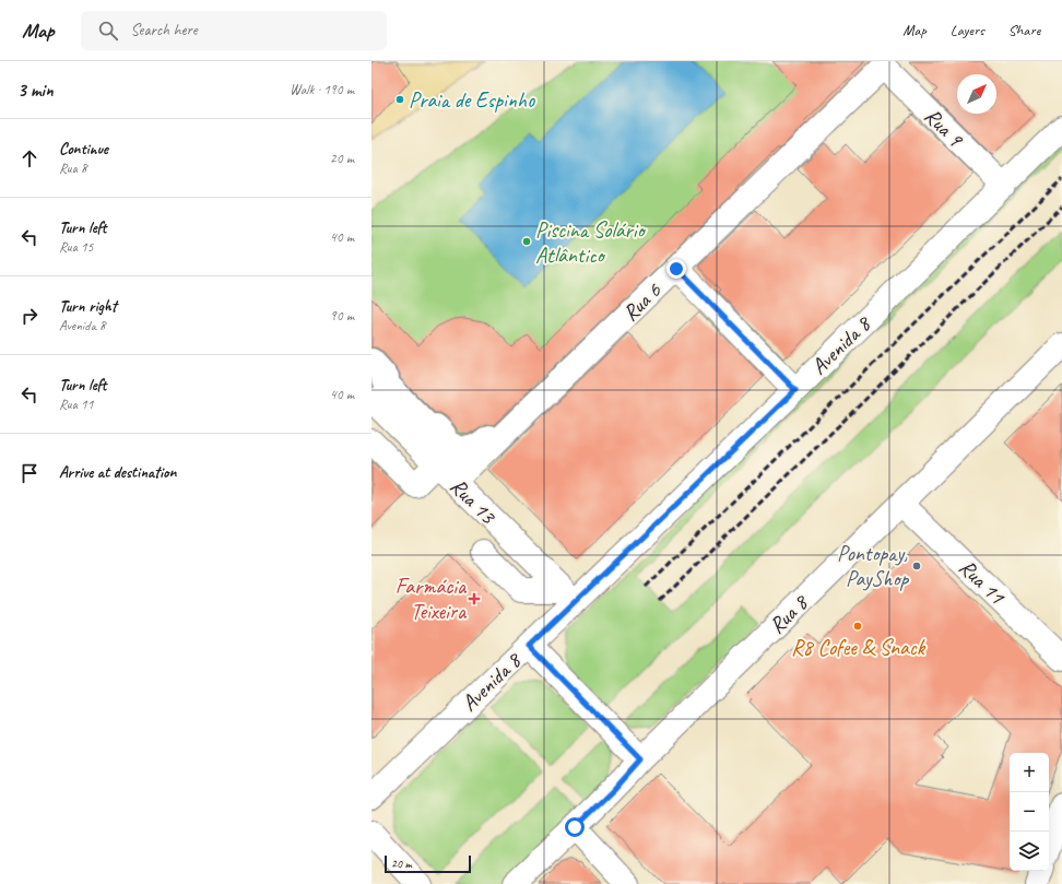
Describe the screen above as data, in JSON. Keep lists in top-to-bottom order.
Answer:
{
  "streets": {
    "street": [
      "Rua 9",
      "Rua 6",
      "Avenida 8",
      "Rua 13",
      "Rua 11",
      "Rua 8"
    ]
  },
  "crossings": [
    ["Rua 9", "Rua 6"],
    ["Rua 9", "Avenida 8"],
    ["Rua 6", "Rua 13"],
    ["Avenida 8", "Rua 13"],
    ["Rua 11", "Rua 8"]
  ],
  "places": {
    "other": [
      "Praia de Espinho",
      "Piscina Solário Atlântico",
      "Pontopay, PayShop",
      "R8 Cofee & Snack"
    ],
    "health": ["Farmácia Teixeira"]
  },
  "scale_bar": "20 m",
  "north": "top right",
  "page": {
    "header": "Map",
    "search": "Search here",
    "nav": ["Map", "Layers", "Share"],
    "heading": ["3 min", "Walk · 190 m"],
    "list": [
      ["Continue", "Rua 8", "20 m"],
      ["Turn left", "Rua 15", "40 m"],
      ["Turn right", "Avenida 8", "90 m"],
      ["Turn left", "Rua 11", "40 m"],
      "Arrive at destination"
    ],
    "map_buttons": ["+", "−"],
    "scale": "20 m"
  }
}
